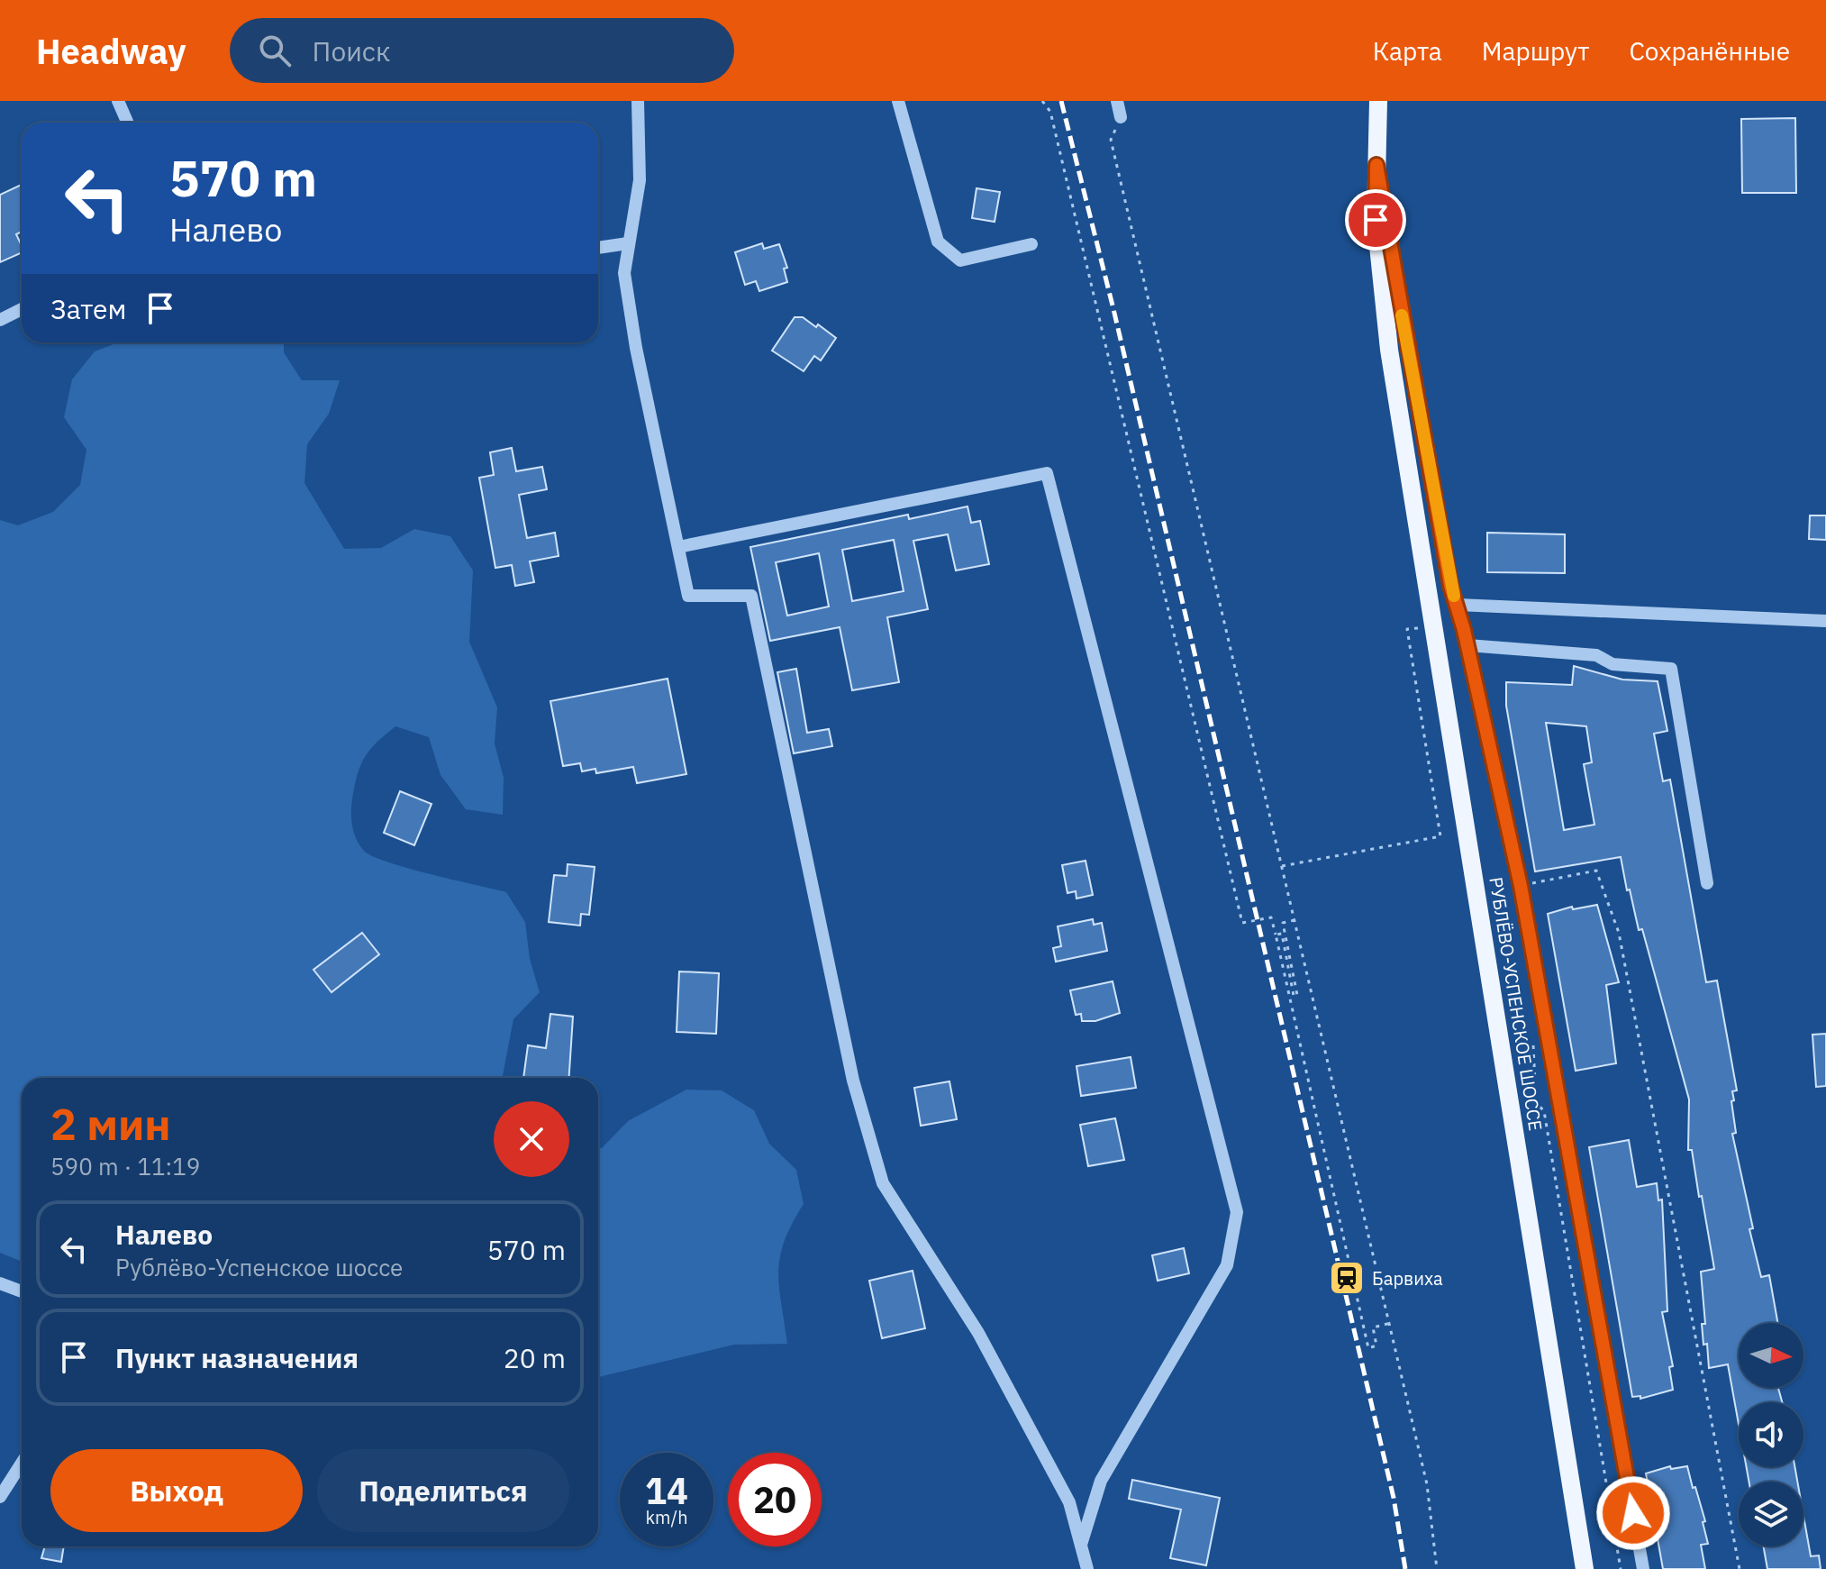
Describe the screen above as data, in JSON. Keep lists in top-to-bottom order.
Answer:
{
  "streets": {
    "main road": ["РУБЛЁВО-УСПЕНСКОЕ ШОССЕ"]
  },
  "places": {
    "station": ["Барвиха"]
  },
  "north": "right",
  "page": {
    "header": "Headway",
    "search": "Поиск",
    "nav": ["Карта", "Маршрут", "Сохранённые"],
    "turn": ["570 m", "Налево"],
    "then": "Затем",
    "heading": ["2 мин", "590 m · 11:19"],
    "list": [
      {
        "name": "Налево",
        "note": "Рублёво-Успенское шоссе",
        "value": "570 m"
      },
      {
        "name": "Пункт назначения",
        "value": "20 m"
      }
    ],
    "buttons": ["Выход", "Поделиться"],
    "speed": "14 km/h",
    "limit": "20"
  }
}
